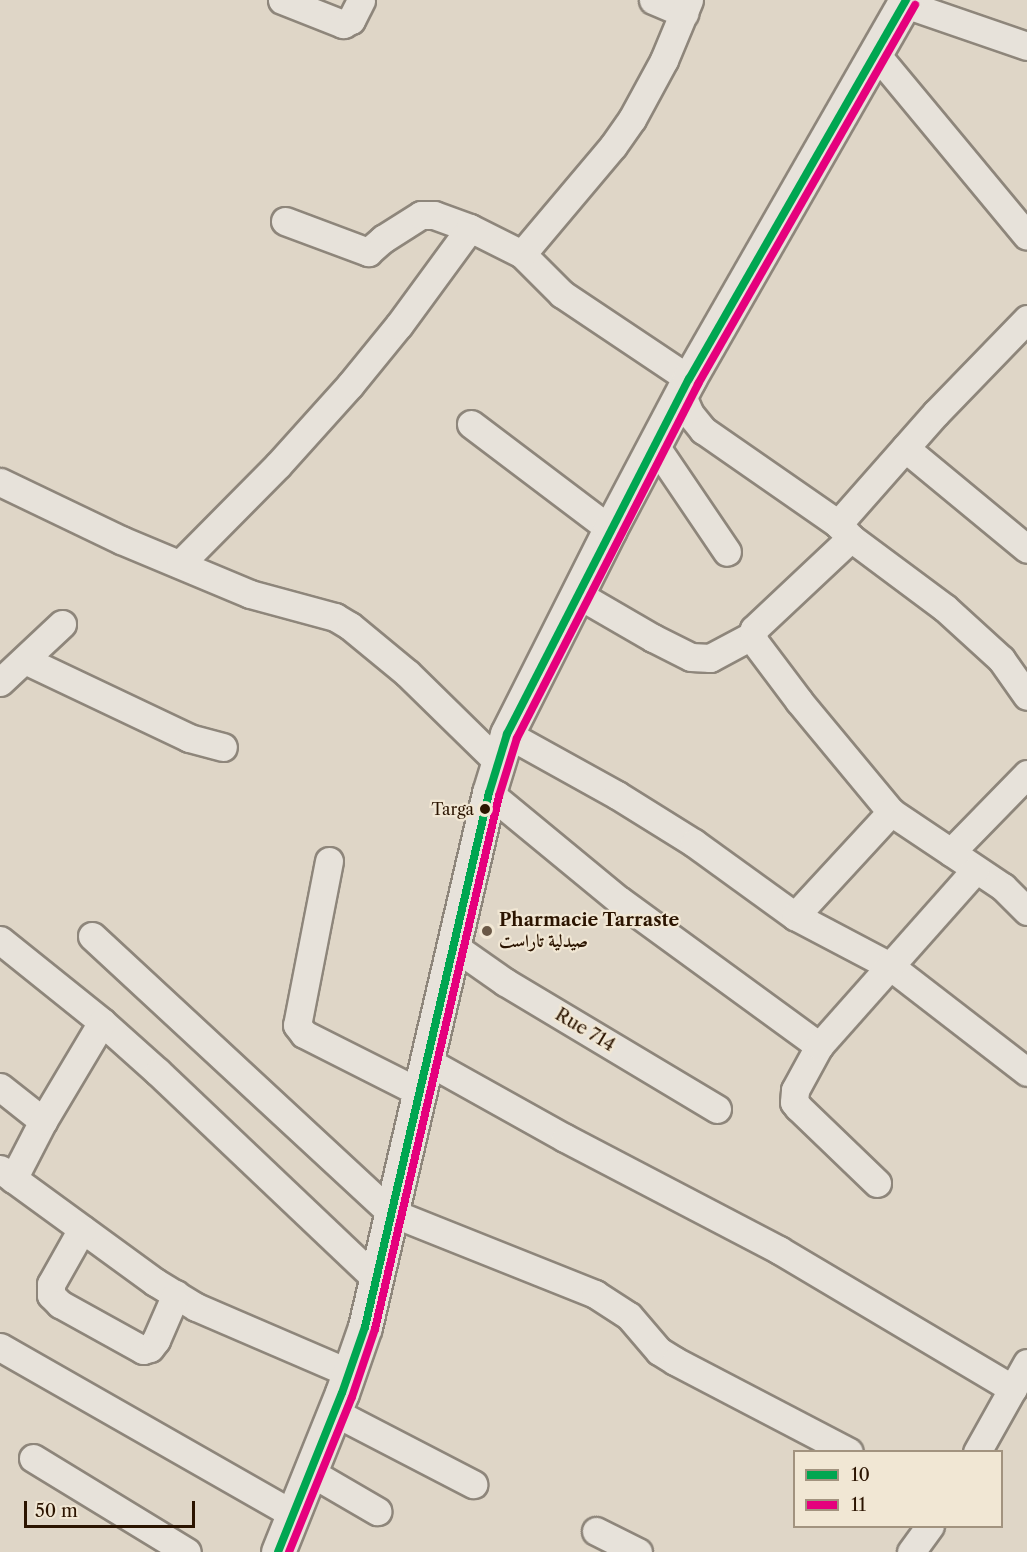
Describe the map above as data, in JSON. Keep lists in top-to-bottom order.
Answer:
{
  "streets": {
    "street": ["Rue 714"]
  },
  "places": ["Targa", "Pharmacie Tarraste صيدلية تاراست"],
  "lines": ["transit line 10", "transit line 11"],
  "legend": ["10", "11"],
  "scale_bar": "50 m"
}
